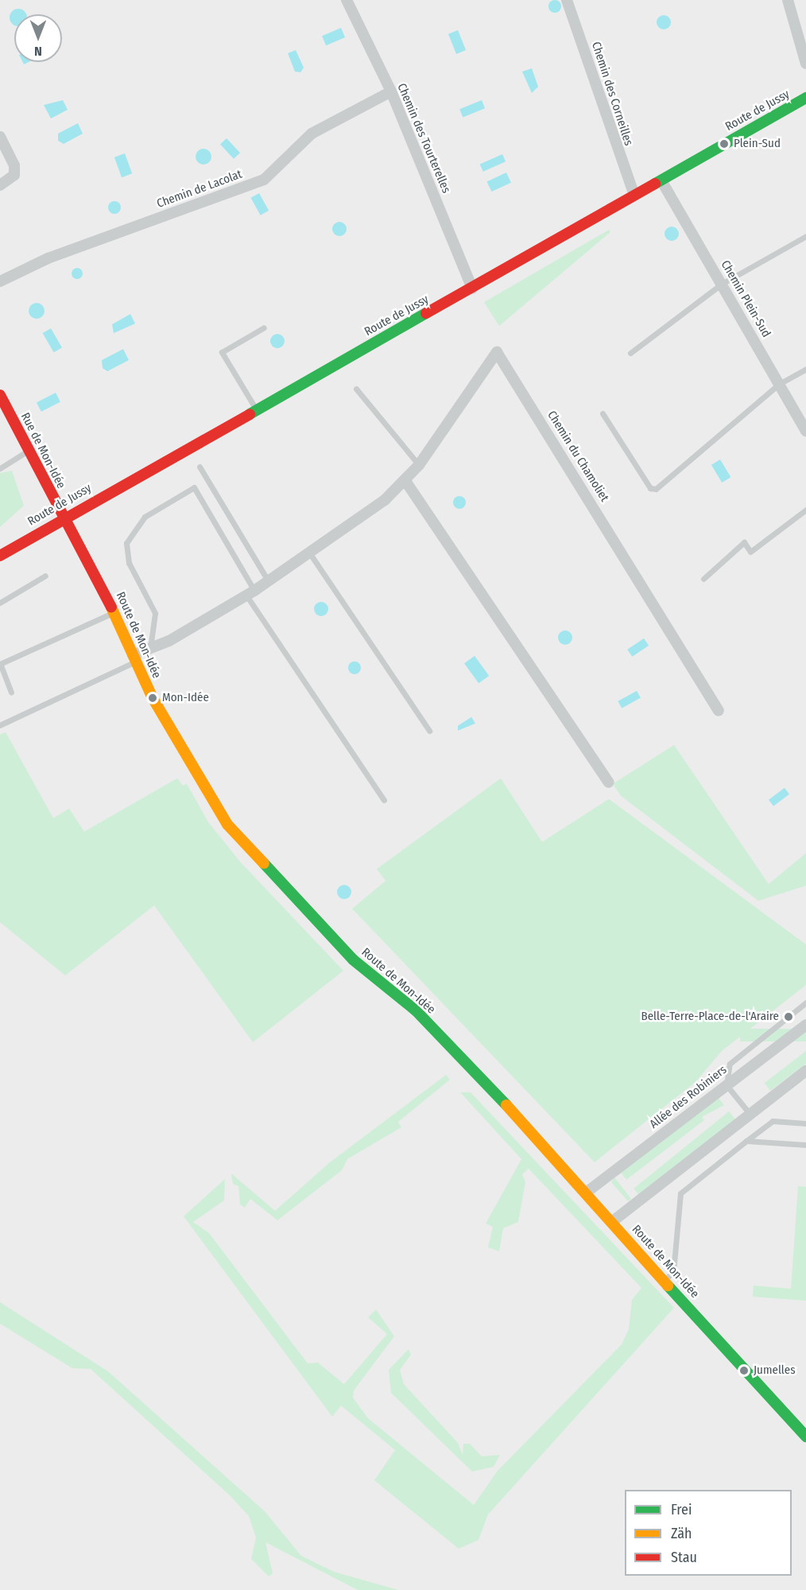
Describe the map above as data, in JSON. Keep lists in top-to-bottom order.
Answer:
{
  "streets": {
    "main road": ["Route de Jussy", "Rue de Mon-Idée", "Route de Mon-Idée"],
    "street": [
      "Chemin des Corneilles",
      "Chemin des Tourterelles",
      "Chemin de Lacolat",
      "Chemin Plein-Sud",
      "Chemin du Chamoliet",
      "Allée des Robiniers"
    ]
  },
  "crossings": [
    ["Chemin des Corneilles", "Route de Jussy"],
    ["Route de Jussy", "Chemin des Tourterelles"],
    ["Route de Jussy", "Chemin Plein-Sud"],
    ["Route de Jussy", "Rue de Mon-Idée"],
    ["Route de Jussy", "Route de Mon-Idée"],
    ["Chemin des Tourterelles", "Chemin de Lacolat"],
    ["Rue de Mon-Idée", "Route de Mon-Idée"],
    ["Chemin du Chamoliet", "Route de Mon-Idée"],
    ["Route de Mon-Idée", "Allée des Robiniers"]
  ],
  "places": [
    "Plein-Sud",
    "Mon-Idée",
    "Belle-Terre-Place-de-l'Araire",
    "Jumelles"
  ],
  "legend": ["Frei", "Zäh", "Stau"],
  "north": "bottom"
}
